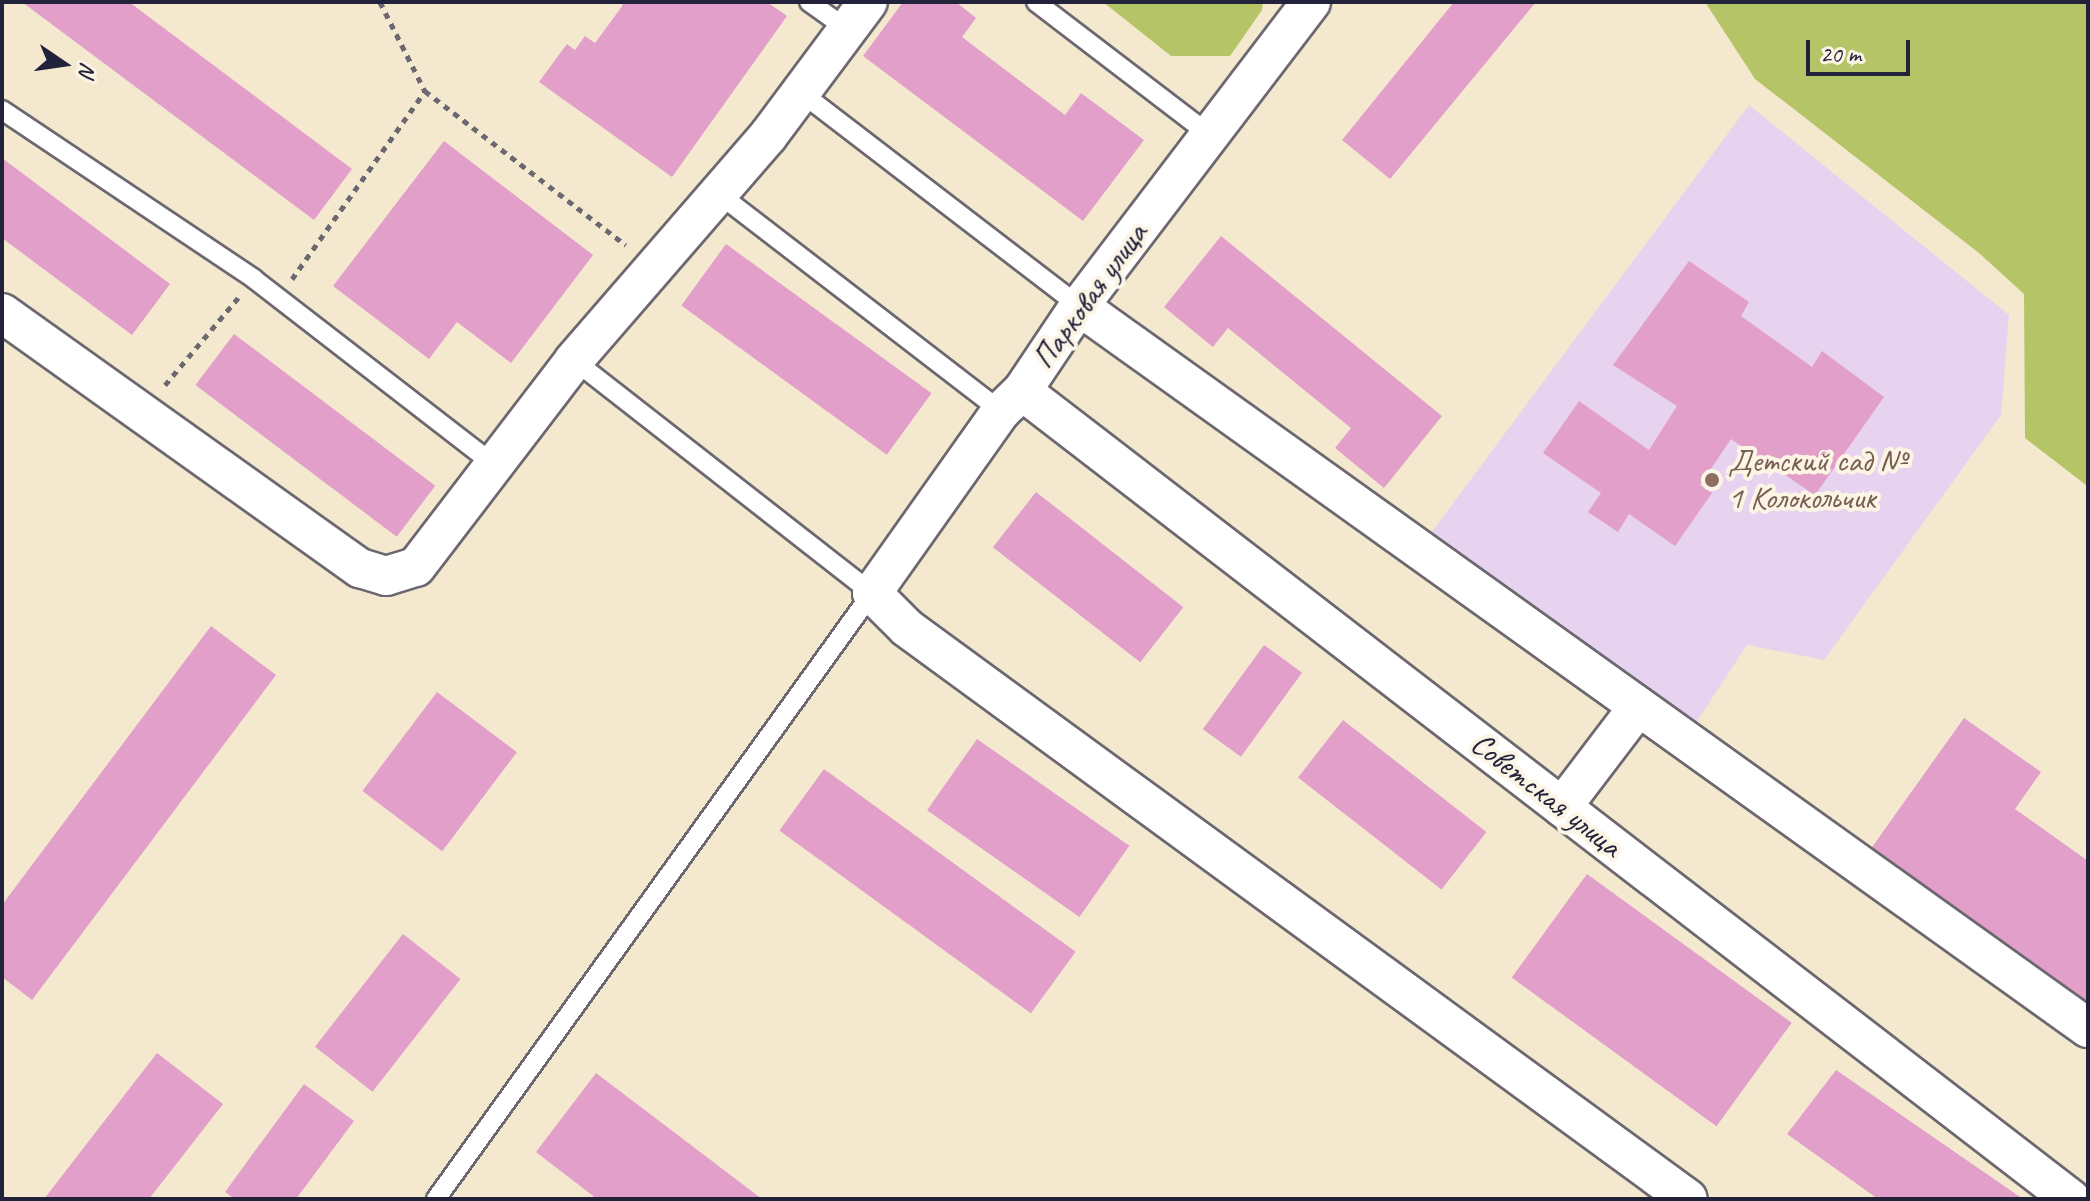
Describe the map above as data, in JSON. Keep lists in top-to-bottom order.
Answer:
{
  "streets": {
    "street": ["Парковая улица", "Советская улица"]
  },
  "crossings": [
    ["Парковая улица", "Советская улица"]
  ],
  "places": ["Детский сад № 1 Колокольчик"],
  "scale_bar": "20 m",
  "north": "right"
}
